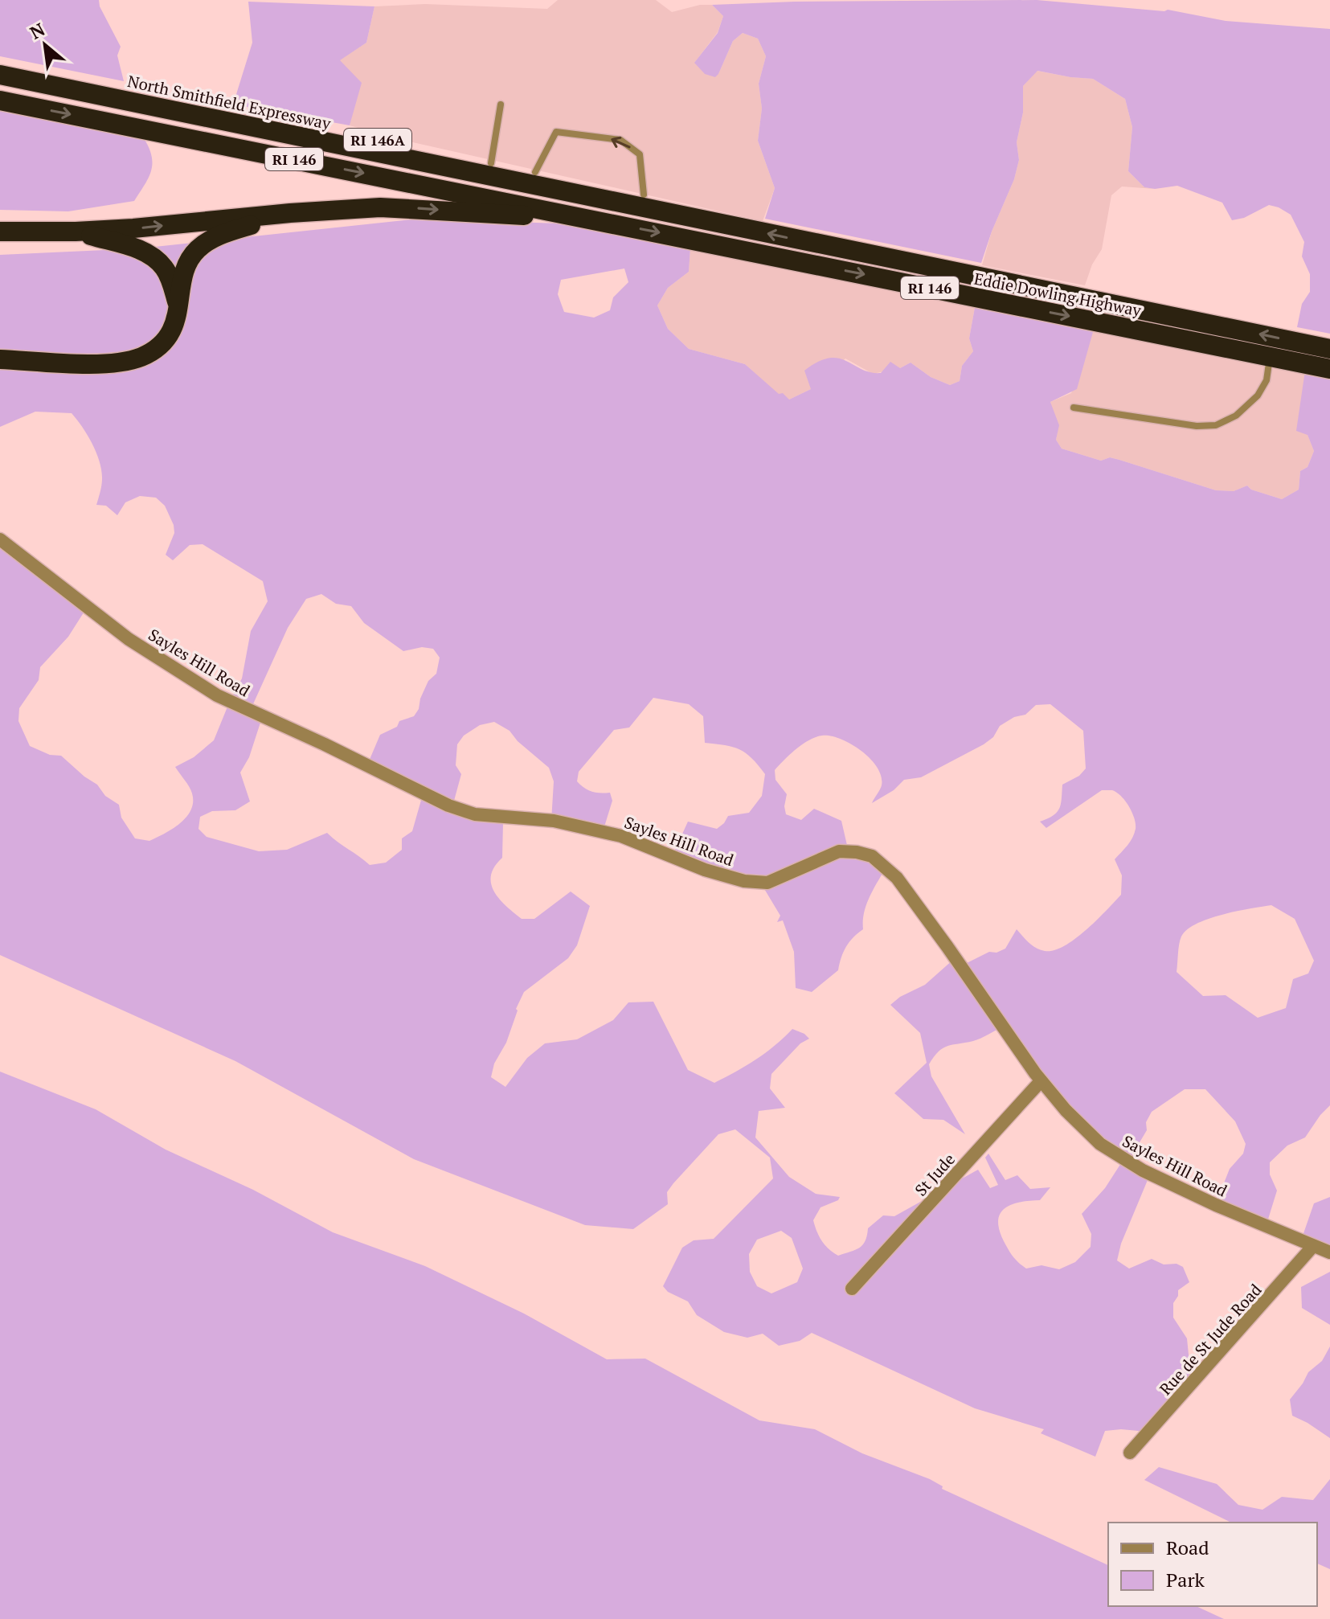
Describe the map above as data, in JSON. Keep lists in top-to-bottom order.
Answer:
{
  "streets": {
    "highway": [
      "North Smithfield Expressway",
      "RI 146A",
      "RI 146",
      "Eddie Dowling Highway"
    ],
    "street": ["Sayles Hill Road", "St Jude", "Rue de St Jude Road"]
  },
  "crossings": [
    ["North Smithfield Expressway", "RI 146A"],
    ["North Smithfield Expressway", "Eddie Dowling Highway"],
    ["RI 146A", "Eddie Dowling Highway"],
    ["RI 146", "Eddie Dowling Highway"],
    ["Sayles Hill Road", "St Jude"],
    ["Sayles Hill Road", "Rue de St Jude Road"]
  ],
  "legend": ["Road", "Park"],
  "north": "top left"
}
